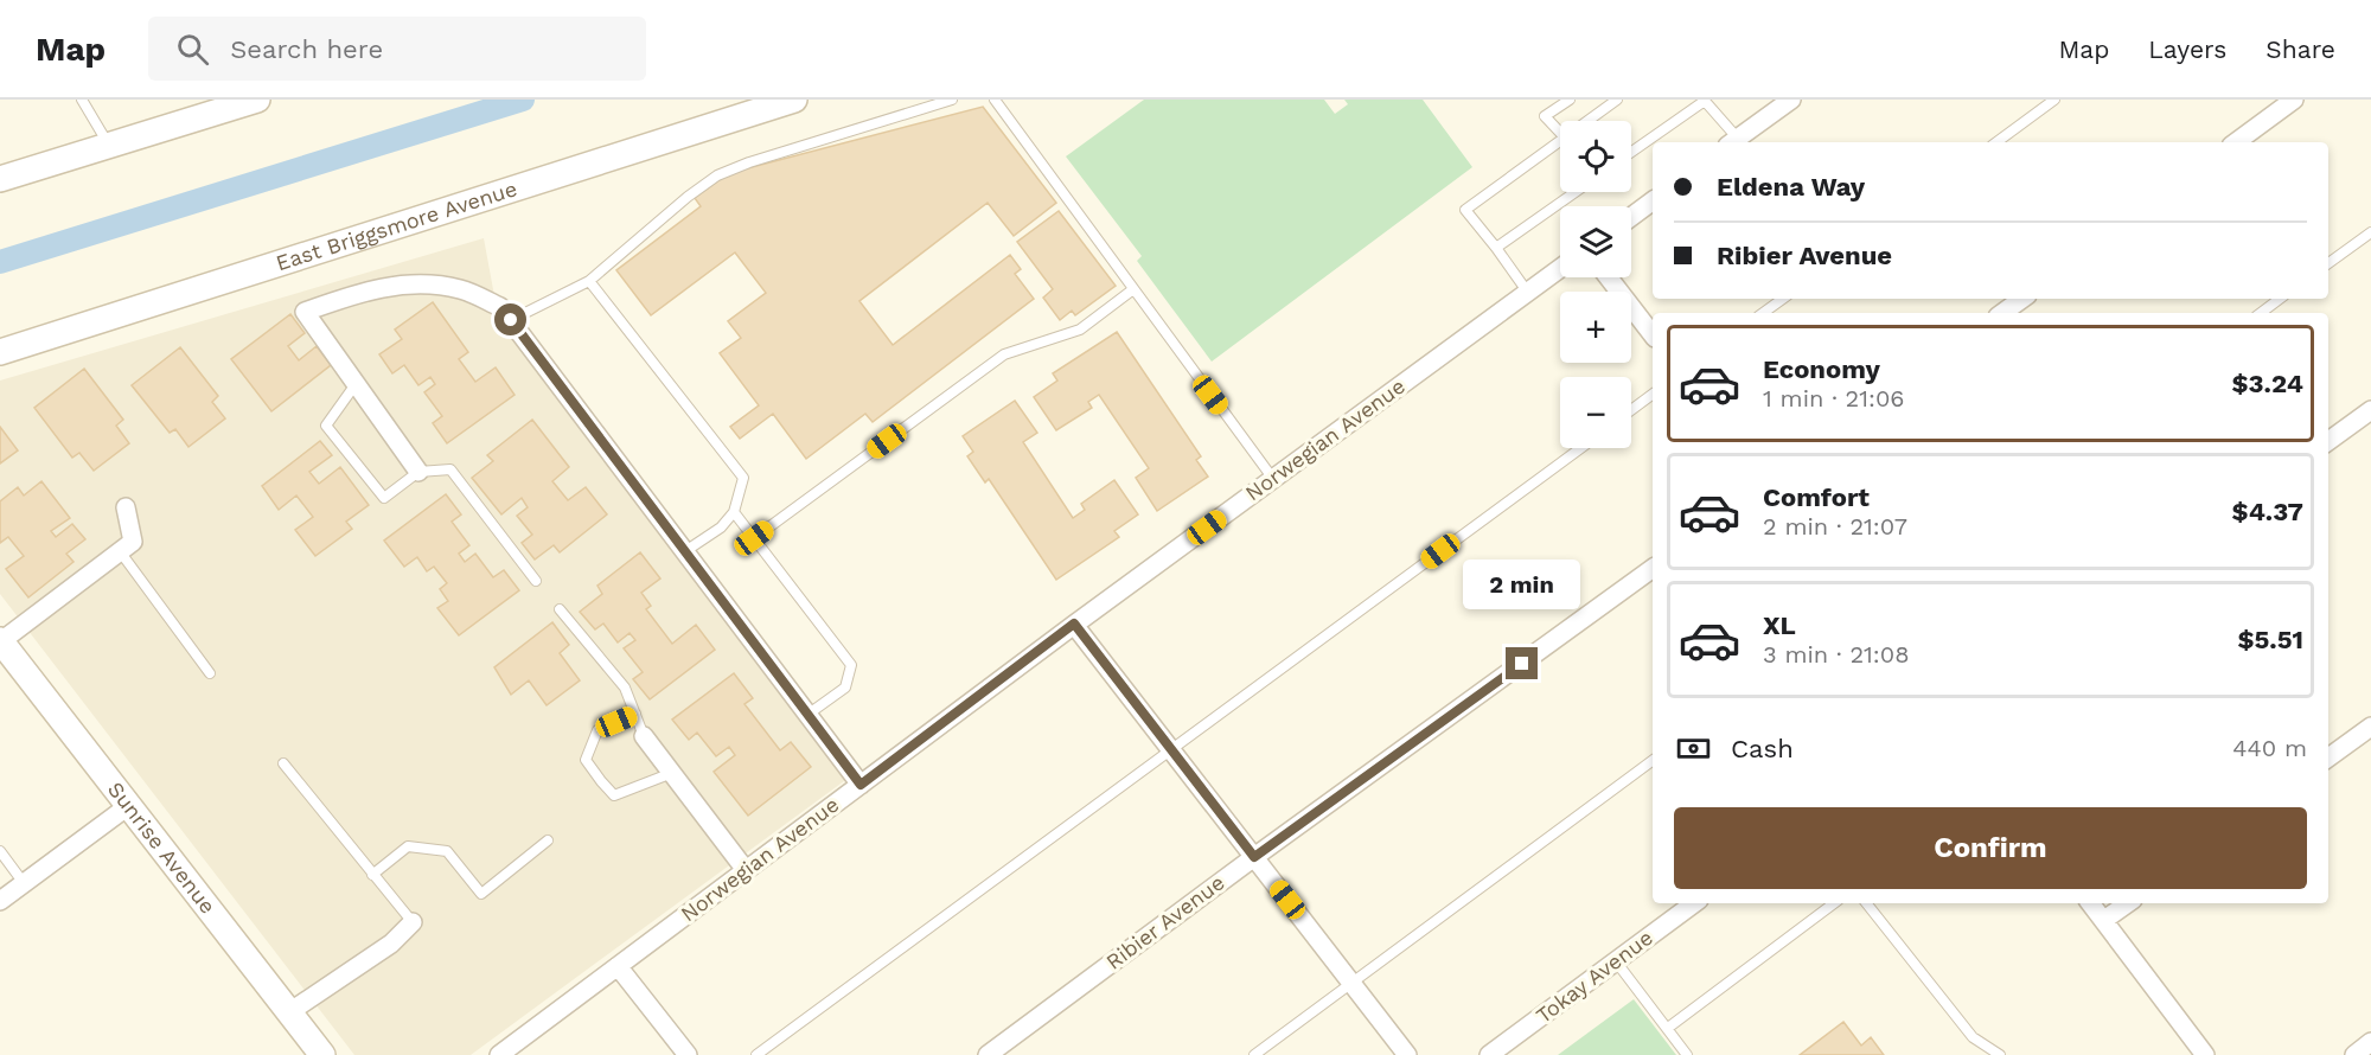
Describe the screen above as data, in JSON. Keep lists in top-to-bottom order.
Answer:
{
  "streets": {
    "main road": ["East Briggsmore Avenue", "Sunrise Avenue"],
    "street": ["Norwegian Avenue", "Ribier Avenue", "Tokay Avenue"]
  },
  "page": {
    "header": "Map",
    "search": "Search here",
    "nav": ["Map", "Layers", "Share"],
    "map_buttons": ["+", "−"],
    "banner": ["Eldena Way", "Ribier Avenue"],
    "list": [
      {
        "name": "Economy",
        "note": "1 min · 21:06",
        "value": "$3.24"
      },
      {
        "name": "Comfort",
        "note": "2 min · 21:07",
        "value": "$4.37"
      },
      {
        "name": "XL",
        "note": "3 min · 21:08",
        "value": "$5.51"
      }
    ],
    "bubble": "2 min",
    "pay": ["Cash", "440 m"],
    "buttons": "Confirm"
  }
}
